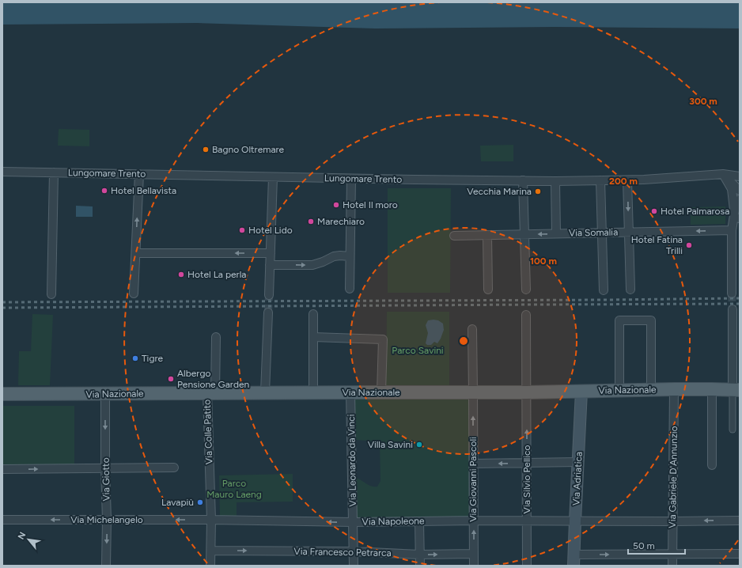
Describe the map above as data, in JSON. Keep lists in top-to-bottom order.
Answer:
{
  "streets": {
    "main road": ["Via Nazionale", "Via Adriatica"],
    "street": [
      "Lungomare Trento",
      "Via Somalia",
      "Via Colle Patito",
      "Via Leonardo da Vinci",
      "Via Gabriele D'Annunzio",
      "Via Giotto",
      "Via Giovanni Pascoli",
      "Via Silvio Pellico",
      "Via Michelangelo",
      "Via Napoleone",
      "Via Francesco Petrarca"
    ]
  },
  "crossings": [
    ["Via Nazionale", "Via Colle Patito"],
    ["Via Nazionale", "Via Leonardo da Vinci"],
    ["Via Nazionale", "Via Gabriele D'Annunzio"],
    ["Via Nazionale", "Via Adriatica"],
    ["Via Nazionale", "Via Giotto"],
    ["Via Nazionale", "Via Giovanni Pascoli"],
    ["Via Nazionale", "Via Silvio Pellico"],
    ["Via Colle Patito", "Via Michelangelo"],
    ["Via Colle Patito", "Via Napoleone"],
    ["Via Colle Patito", "Via Francesco Petrarca"],
    ["Via Leonardo da Vinci", "Via Napoleone"],
    ["Via Leonardo da Vinci", "Via Francesco Petrarca"],
    ["Via Gabriele D'Annunzio", "Via Napoleone"],
    ["Via Adriatica", "Via Napoleone"],
    ["Via Giotto", "Via Michelangelo"],
    ["Via Giovanni Pascoli", "Via Napoleone"],
    ["Via Giovanni Pascoli", "Via Francesco Petrarca"],
    ["Via Silvio Pellico", "Via Napoleone"],
    ["Via Michelangelo", "Via Napoleone"]
  ],
  "one_way": ["Via Somalia", "Via Giotto", "Via Francesco Petrarca"],
  "parks": ["Parco Savini", "Parco Mauro Laeng"],
  "places": [
    "Bagno Oltremare",
    "Hotel Bellavista",
    "Vecchia Marina",
    "Hotel Il moro",
    "Hotel Palmarosa",
    "Marechiaro",
    "Hotel Lido",
    "Hotel Fatina Trilli",
    "Hotel La perla",
    "Tigre",
    "Albergo Pensione Garden",
    "Villa Savini",
    "Lavapiù"
  ],
  "scale_bar": "50 m",
  "north": "top left",
  "rings": ["300 m", "200 m", "100 m"]
}
